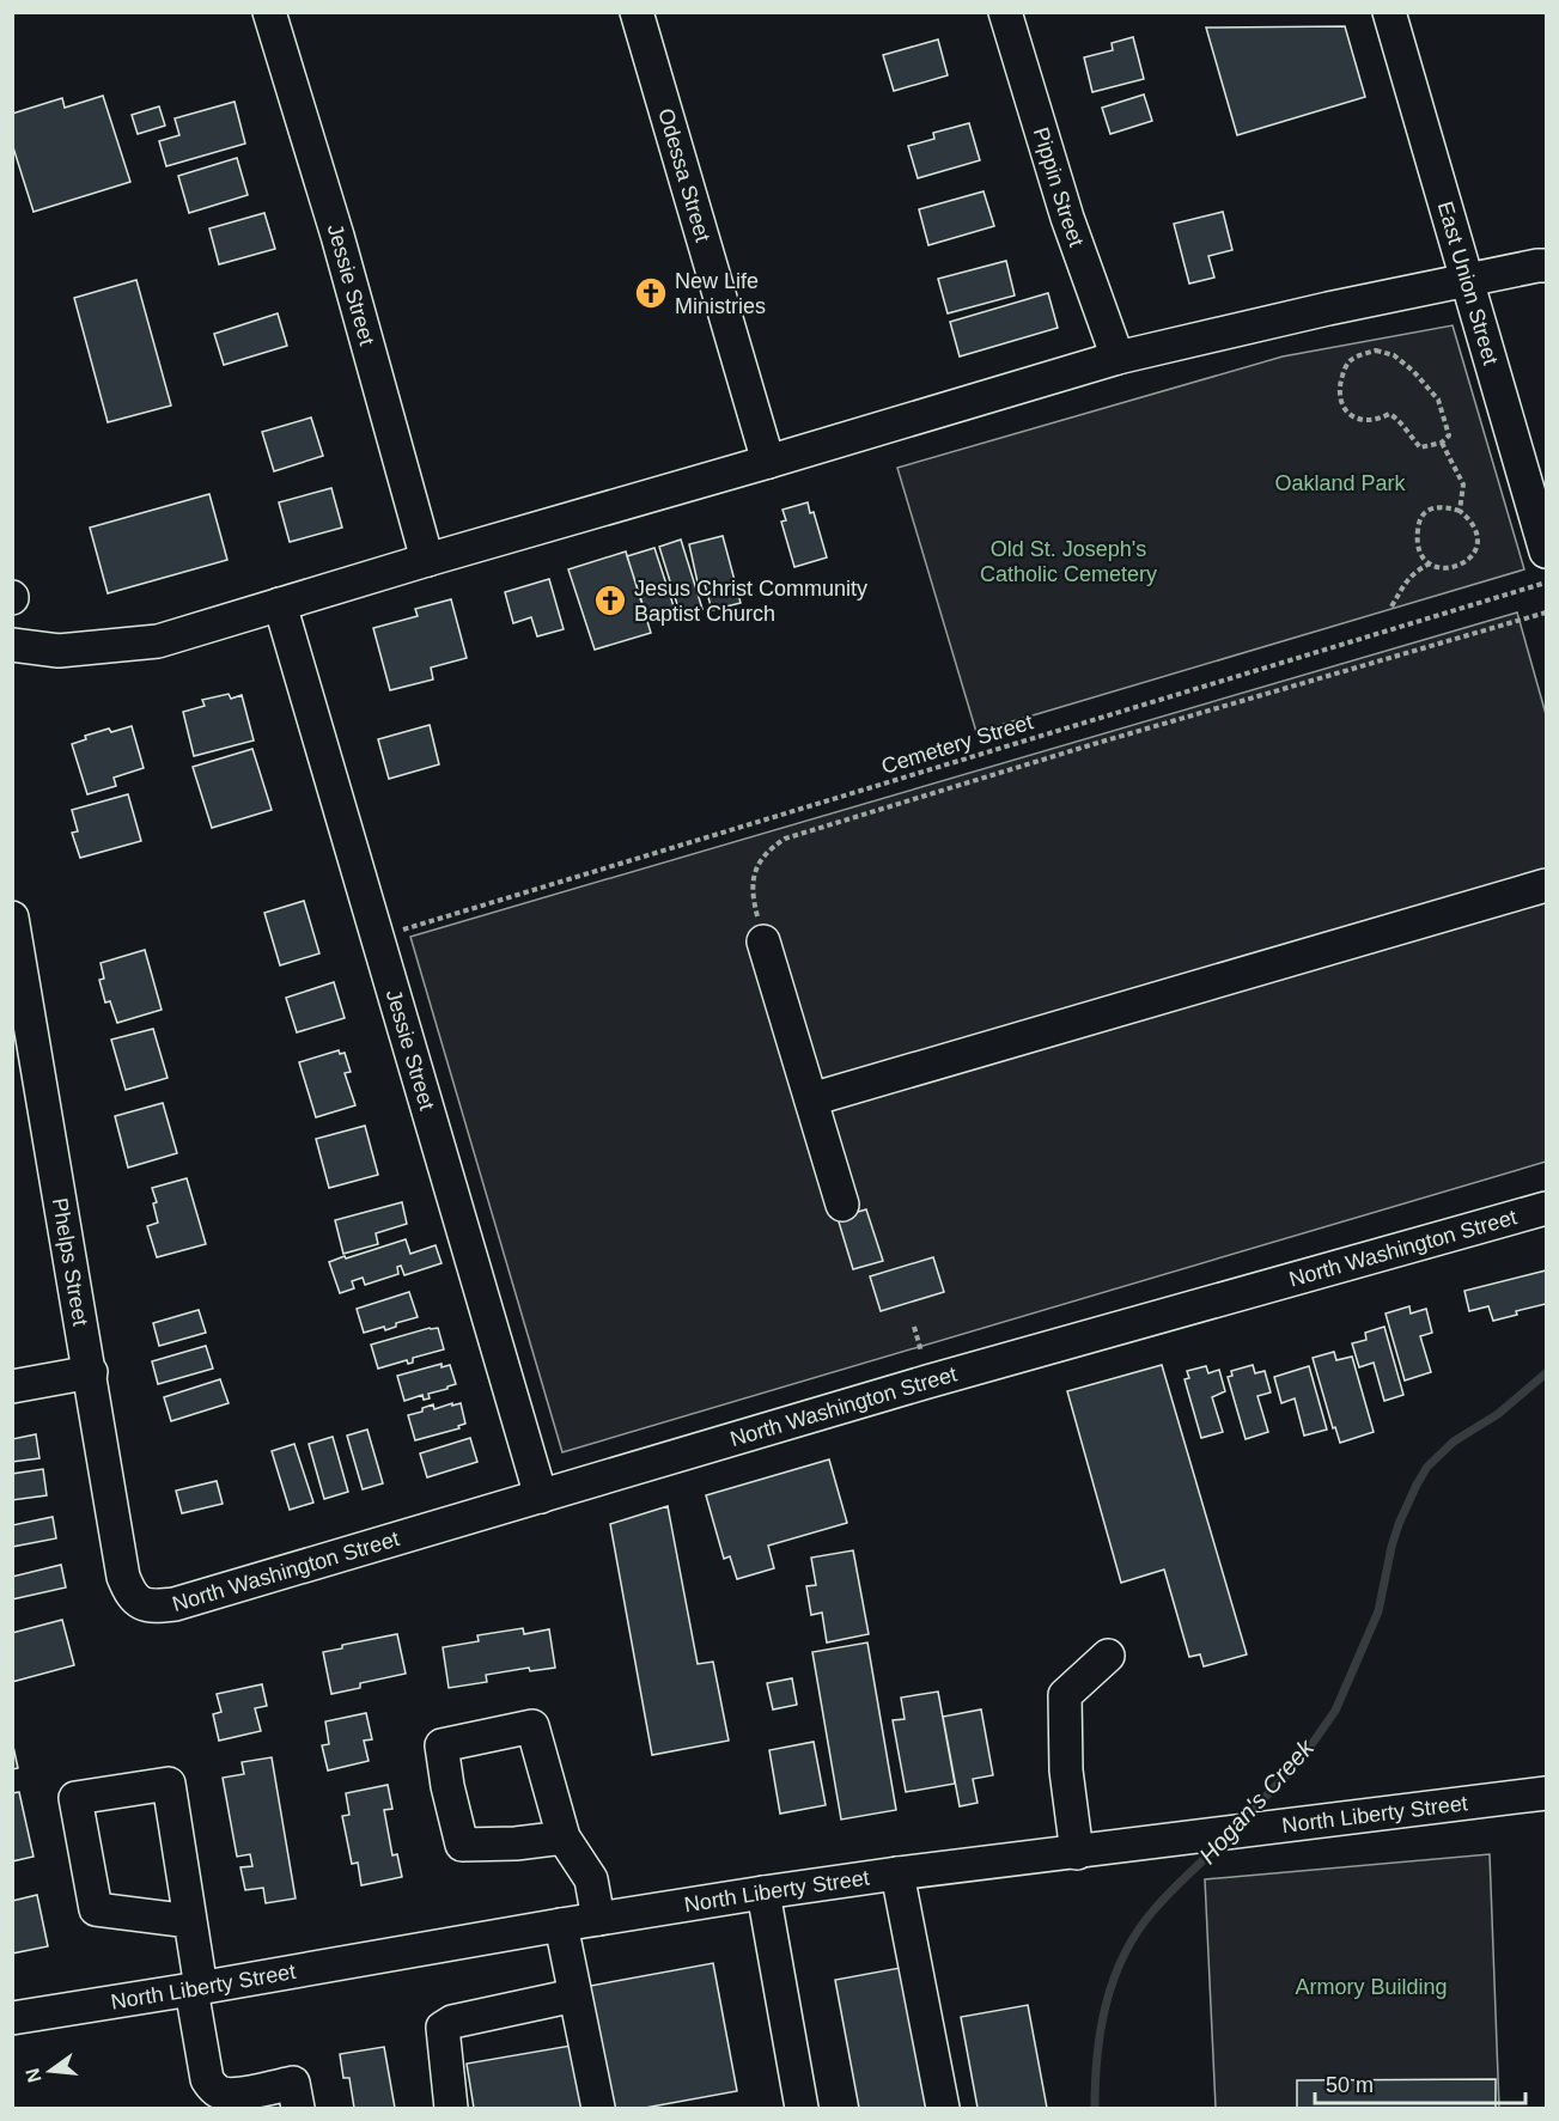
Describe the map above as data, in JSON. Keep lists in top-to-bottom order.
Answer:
{
  "streets": {
    "street": [
      "Odessa Street",
      "Pippin Street",
      "East Union Street",
      "Jessie Street",
      "North Washington Street",
      "Phelps Street",
      "North Liberty Street"
    ],
    "path": ["Cemetery Street"]
  },
  "crossings": [
    ["Jessie Street", "Cemetery Street"],
    ["Jessie Street", "North Washington Street"],
    ["North Washington Street", "Phelps Street"]
  ],
  "water": ["Hogan's Creek"],
  "parks": ["Oakland Park", "Old St. Joseph's Catholic Cemetery", "Armory Building"],
  "places": {
    "church": ["New Life Ministries", "Jesus Christ Community Baptist Church"]
  },
  "scale_bar": "50 m",
  "north": "left"
}
